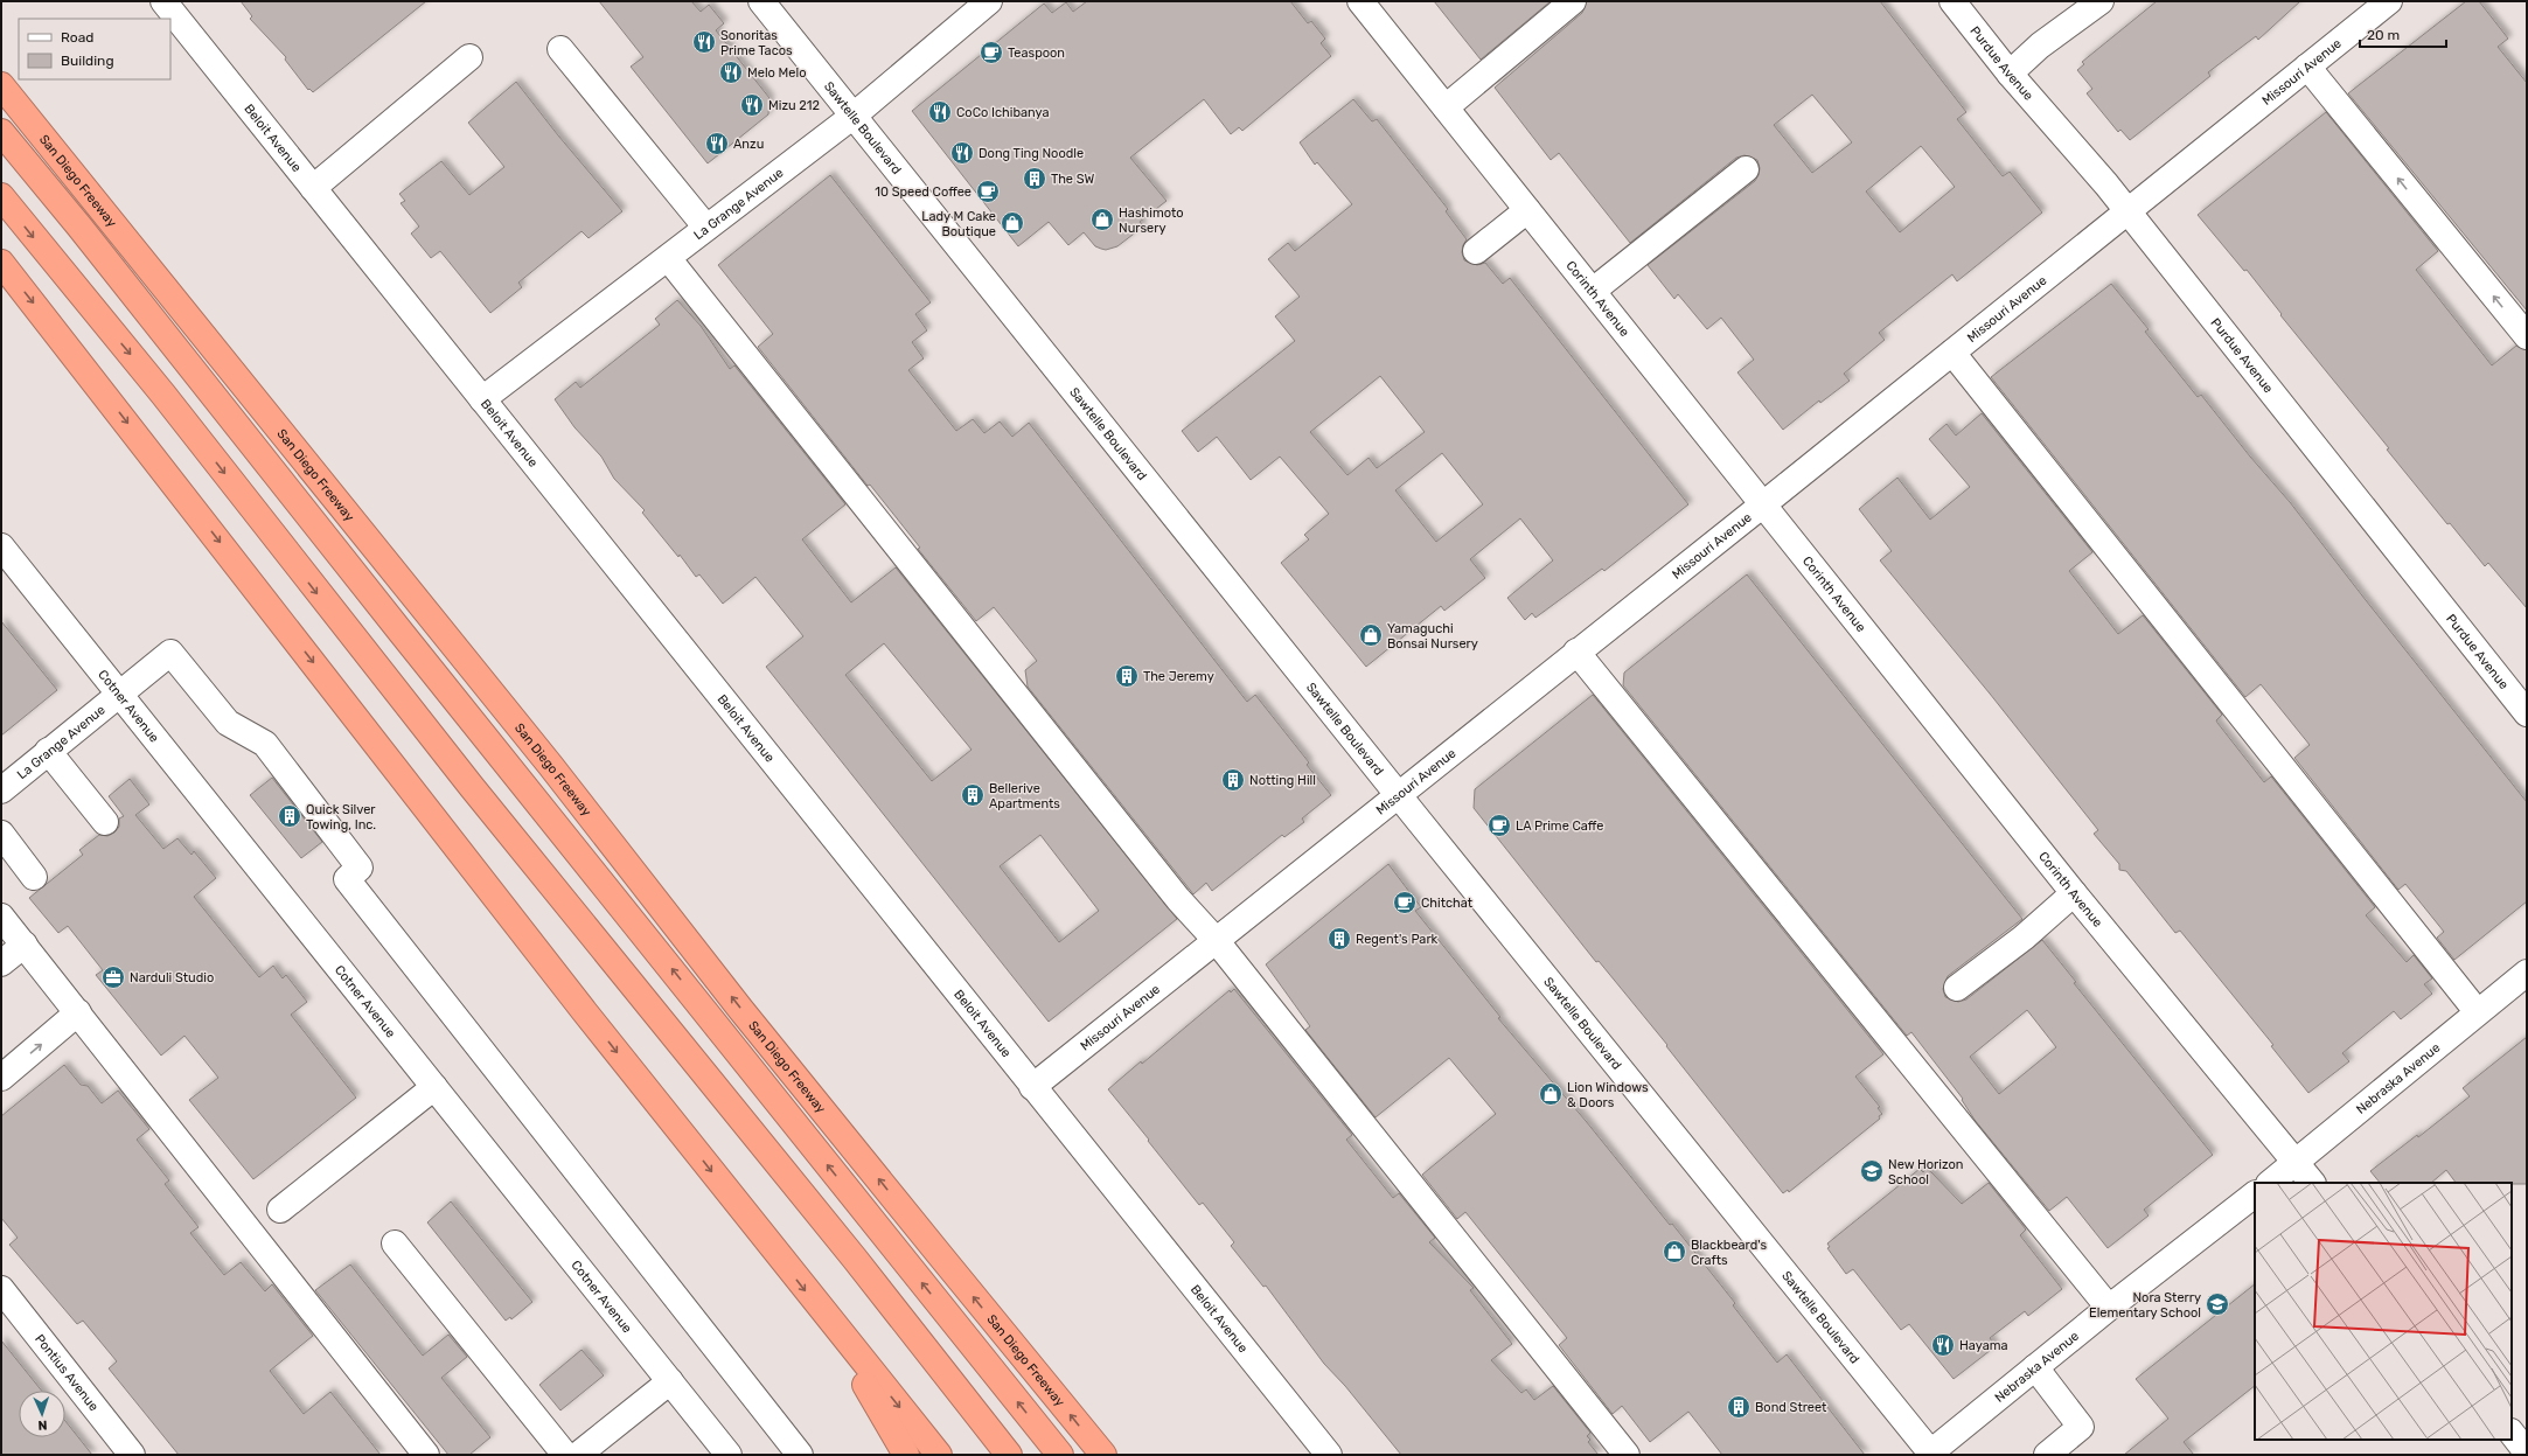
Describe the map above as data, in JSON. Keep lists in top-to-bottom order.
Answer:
{
  "streets": {
    "highway": ["San Diego Freeway"],
    "street": [
      "Purdue Avenue",
      "Missouri Avenue",
      "Sawtelle Boulevard",
      "Beloit Avenue",
      "La Grange Avenue",
      "Corinth Avenue",
      "Cotner Avenue",
      "Nebraska Avenue",
      "Pontius Avenue"
    ]
  },
  "crossings": [
    ["Purdue Avenue", "Missouri Avenue"],
    ["Missouri Avenue", "Sawtelle Boulevard"],
    ["Missouri Avenue", "Beloit Avenue"],
    ["Missouri Avenue", "Corinth Avenue"],
    ["Sawtelle Boulevard", "La Grange Avenue"],
    ["Sawtelle Boulevard", "Nebraska Avenue"],
    ["Beloit Avenue", "La Grange Avenue"],
    ["La Grange Avenue", "Cotner Avenue"],
    ["Corinth Avenue", "Nebraska Avenue"]
  ],
  "places": {
    "restaurant": [
      "Sonoritas Prime Tacos",
      "Melo Melo",
      "Mizu 212",
      "CoCo Ichibanya",
      "Anzu",
      "Dong Ting Noodle",
      "Hayama"
    ],
    "cafe": [
      "Teaspoon",
      "10 Speed Coffee",
      "LA Prime Caffe",
      "Chitchat"
    ],
    "building": [
      "The SW",
      "The Jeremy",
      "Notting Hill",
      "Bellerive Apartments",
      "Quick Silver Towing, Inc.",
      "Regent's Park",
      "Bond Street"
    ],
    "shop": [
      "Hashimoto Nursery",
      "Lady M Cake Boutique",
      "Yamaguchi Bonsai Nursery",
      "Lion Windows & Doors",
      "Blackbeard's Crafts"
    ],
    "office": ["Narduli Studio"],
    "school or university": ["New Horizon School", "Nora Sterry Elementary School"]
  },
  "legend": ["Road", "Building"],
  "scale_bar": "20 m",
  "north": "bottom"
}
